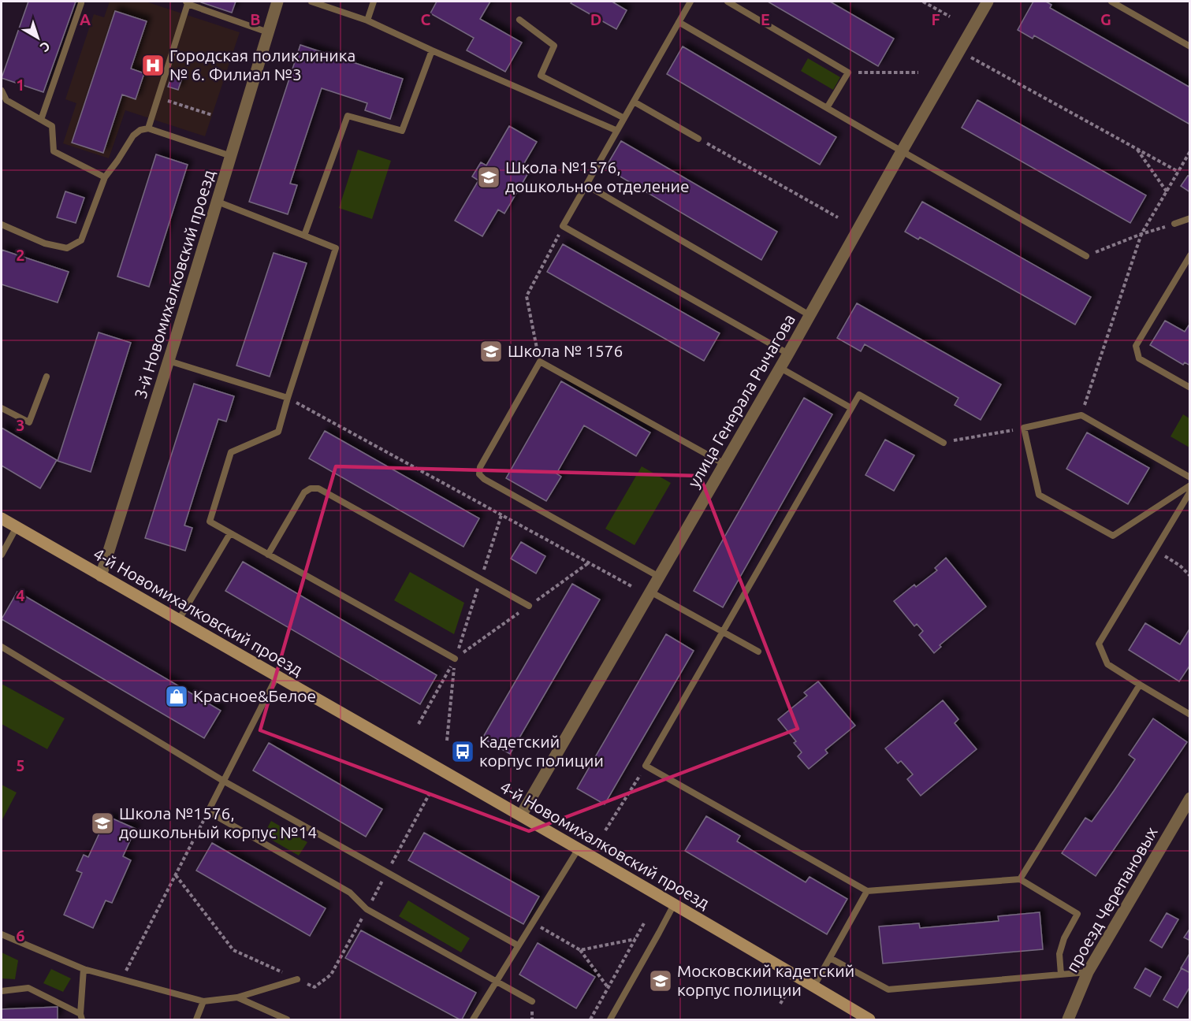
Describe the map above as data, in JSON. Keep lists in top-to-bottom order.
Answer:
{
  "streets": {
    "street": [
      "3-й Новомихалковский проезд",
      "улица Генерала Рычагова",
      "4-й Новомихалковский проезд",
      "проезд Черепановых"
    ]
  },
  "crossings": [
    ["3-й Новомихалковский проезд", "4-й Новомихалковский проезд"],
    ["улица Генерала Рычагова", "4-й Новомихалковский проезд"]
  ],
  "places": {
    "hospital": ["Городская поликлиника № 6. Филиал №3"],
    "school or university": [
      "Школа №1576, дошкольное отделение",
      "Школа № 1576",
      "Школа №1576, дошкольный корпус №14",
      "Московский кадетский корпус полиции"
    ],
    "shop": ["Красное&Белое"],
    "bus stop": ["Кадетский корпус полиции"]
  },
  "north": "bottom right",
  "grid": {
    "columns": [
      "A",
      "B",
      "C",
      "D",
      "E",
      "F",
      "G"
    ],
    "rows": [
      "1",
      "2",
      "3",
      "4",
      "5",
      "6"
    ]
  }
}
